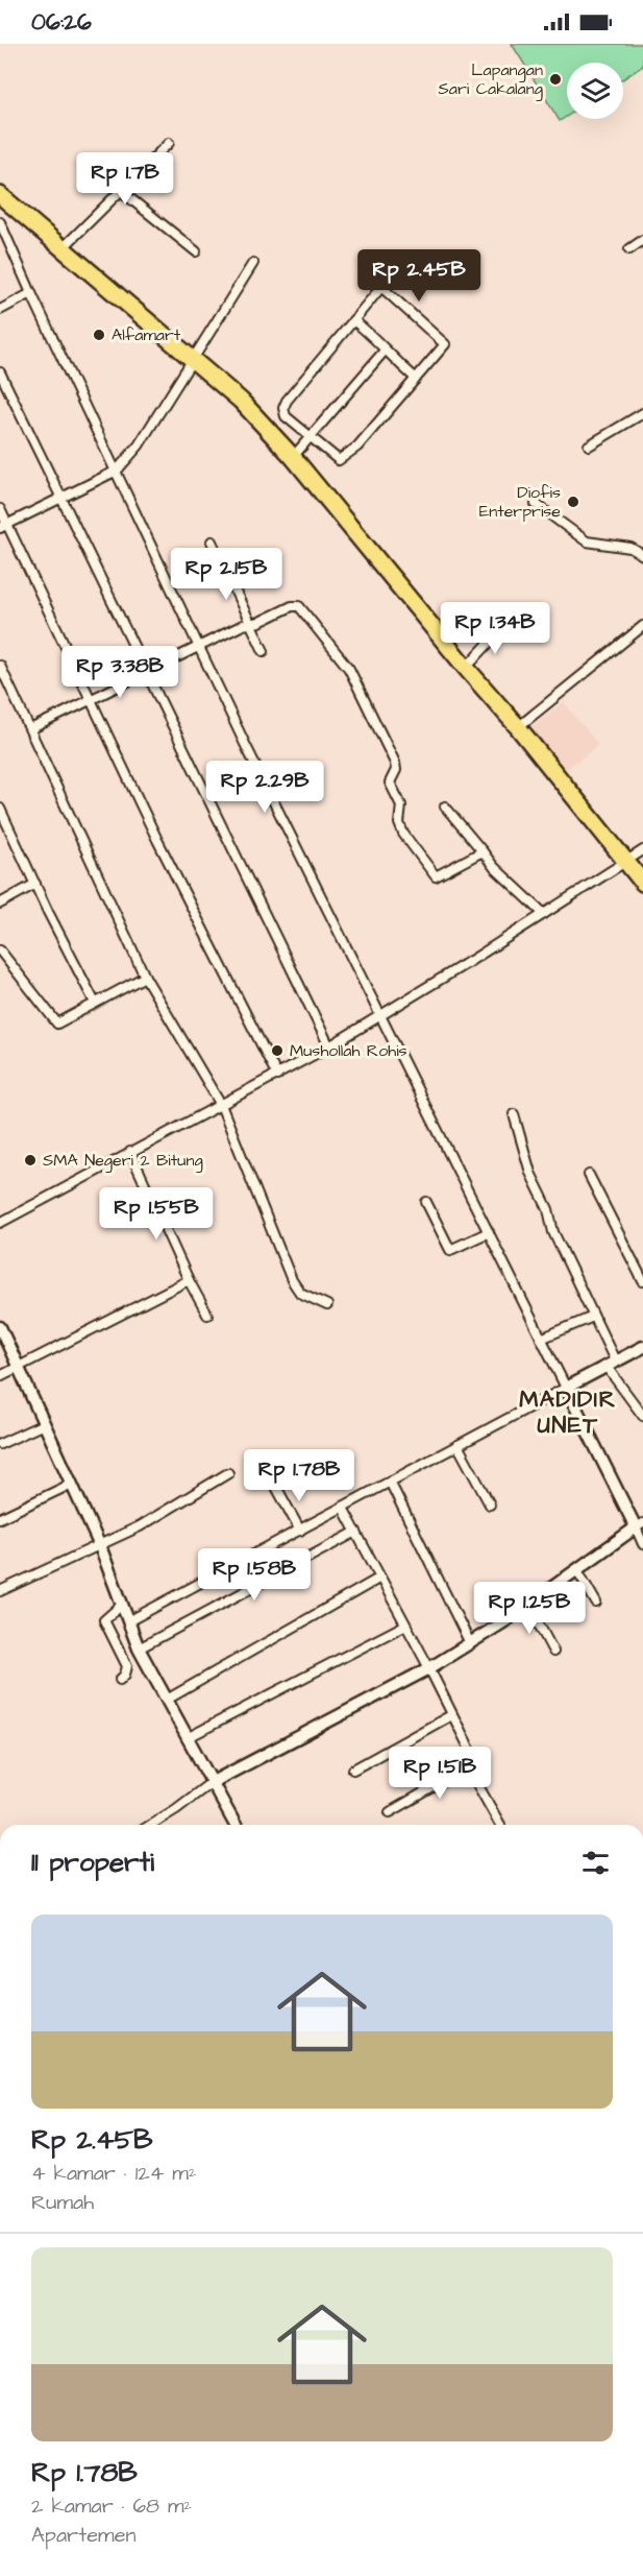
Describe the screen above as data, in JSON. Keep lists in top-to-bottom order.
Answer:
{
  "districts": ["MADIDIR UNET"],
  "places": [
    "Lapangan Sari Cakalang",
    "Alfamart",
    "Diofis Enterprise",
    "Mushollah Rohis",
    "SMA Negeri 2 Bitung"
  ],
  "page": {
    "status": "06:26",
    "price": [
      "Rp 1.7B",
      "Rp 2.45B",
      "Rp 2.15B",
      "Rp 1.34B",
      "Rp 3.38B",
      "Rp 2.29B",
      "Rp 1.55B",
      "Rp 1.78B",
      "Rp 1.58B",
      "Rp 1.25B",
      "Rp 1.51B"
    ],
    "heading": "11 properti",
    "list": [
      {
        "name": "Rp 2.45B",
        "note": "4 kamar · 124 m² · Rumah"
      },
      {
        "name": "Rp 1.78B",
        "note": "2 kamar · 68 m² · Apartemen"
      }
    ]
  }
}
